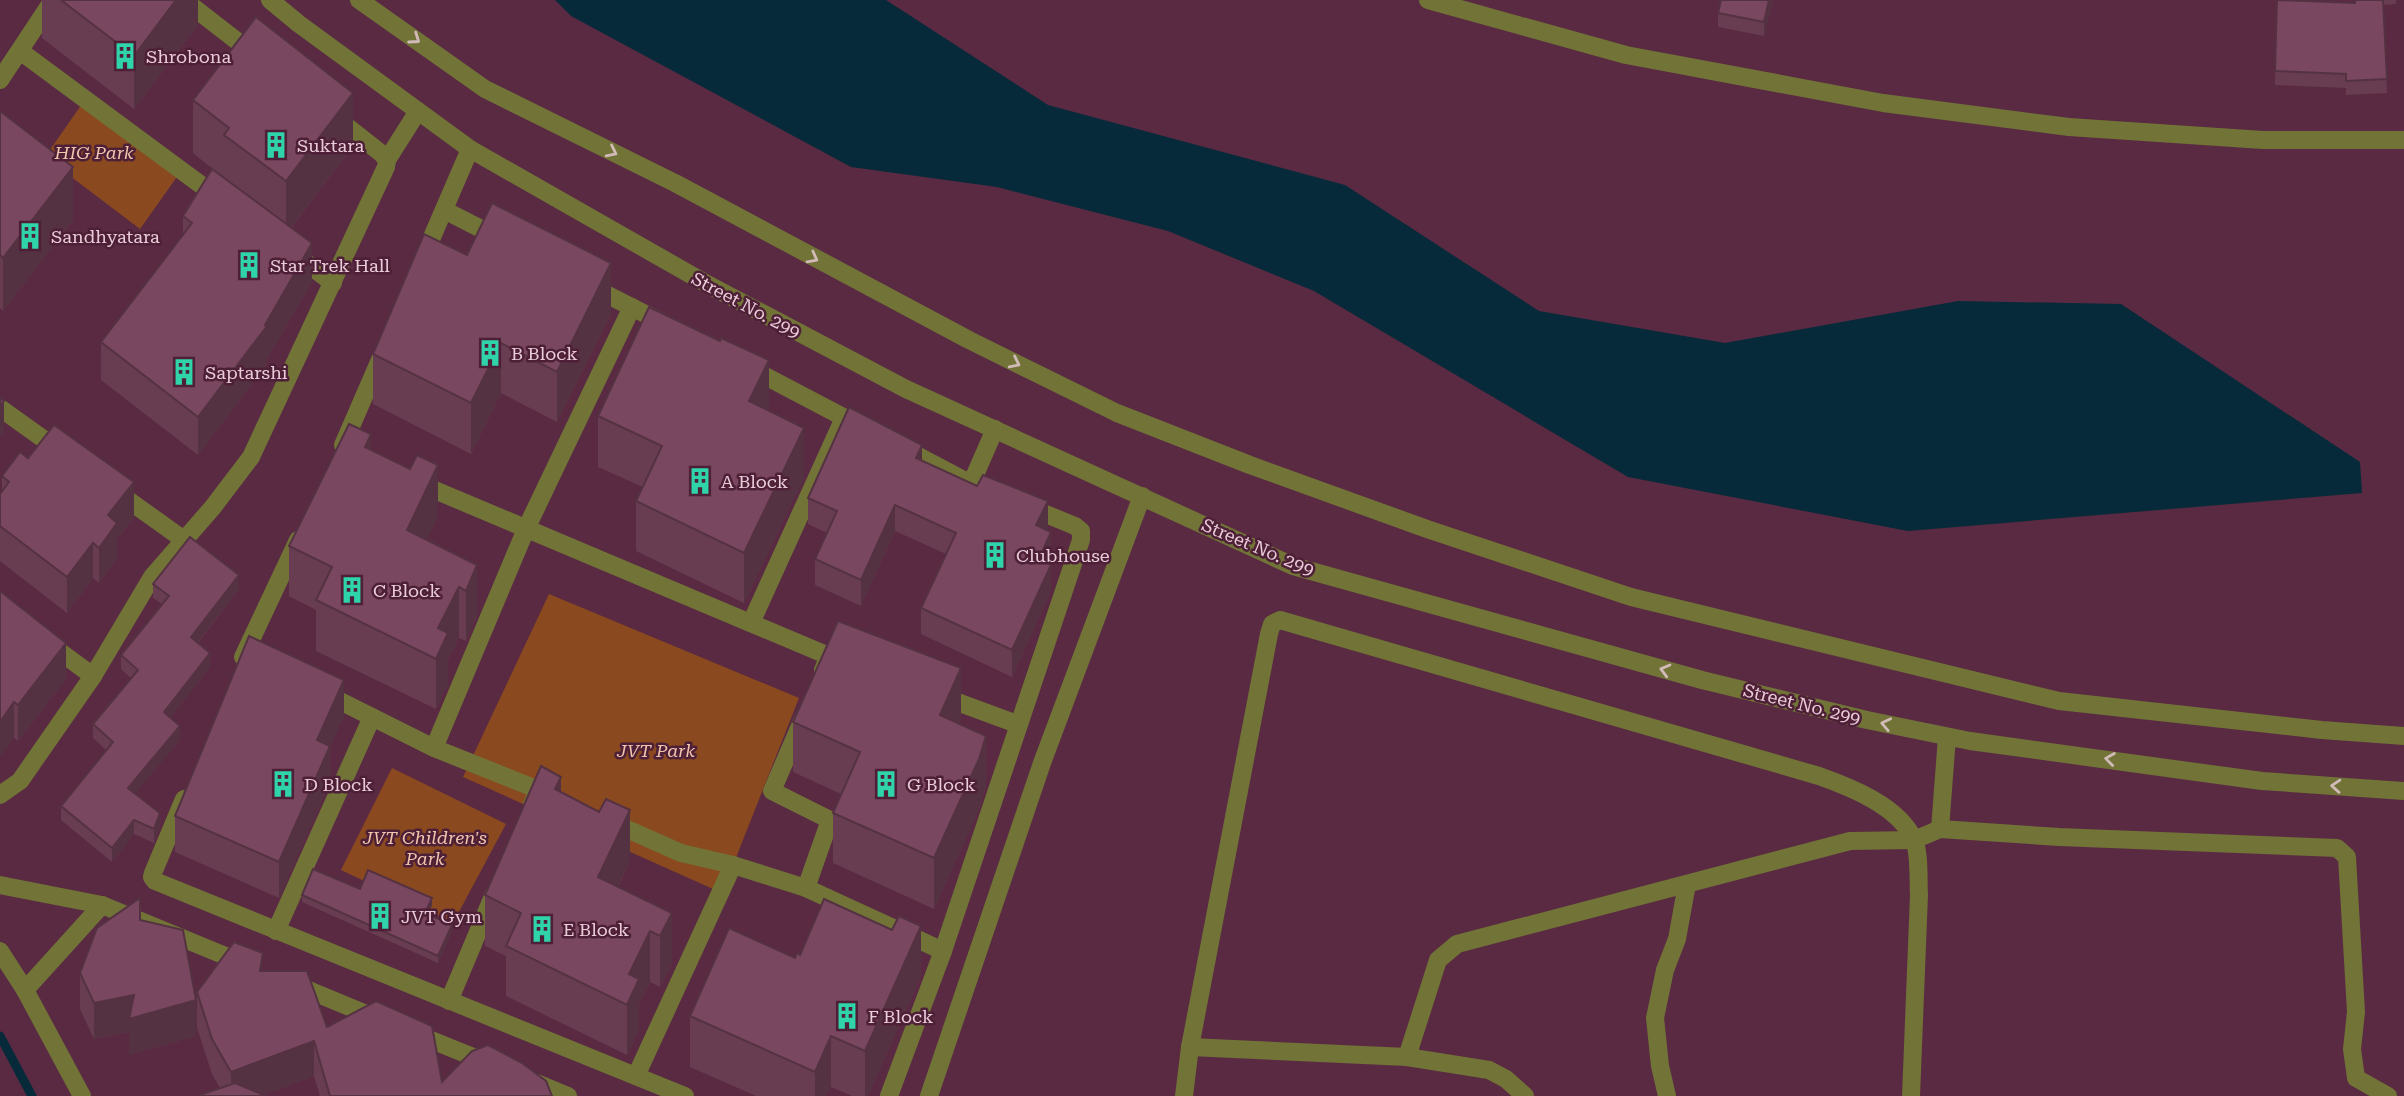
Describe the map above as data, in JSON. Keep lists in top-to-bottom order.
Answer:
{
  "streets": {
    "street": ["Street No. 299"]
  },
  "parks": ["HIG Park", "JVT Park", "JVT Children's Park"],
  "places": {
    "building": [
      "Shrobona",
      "Suktara",
      "Sandhyatara",
      "Star Trek Hall",
      "B Block",
      "Saptarshi",
      "A Block",
      "Clubhouse",
      "C Block",
      "D Block",
      "G Block",
      "JVT Gym",
      "E Block",
      "F Block"
    ]
  }
}
